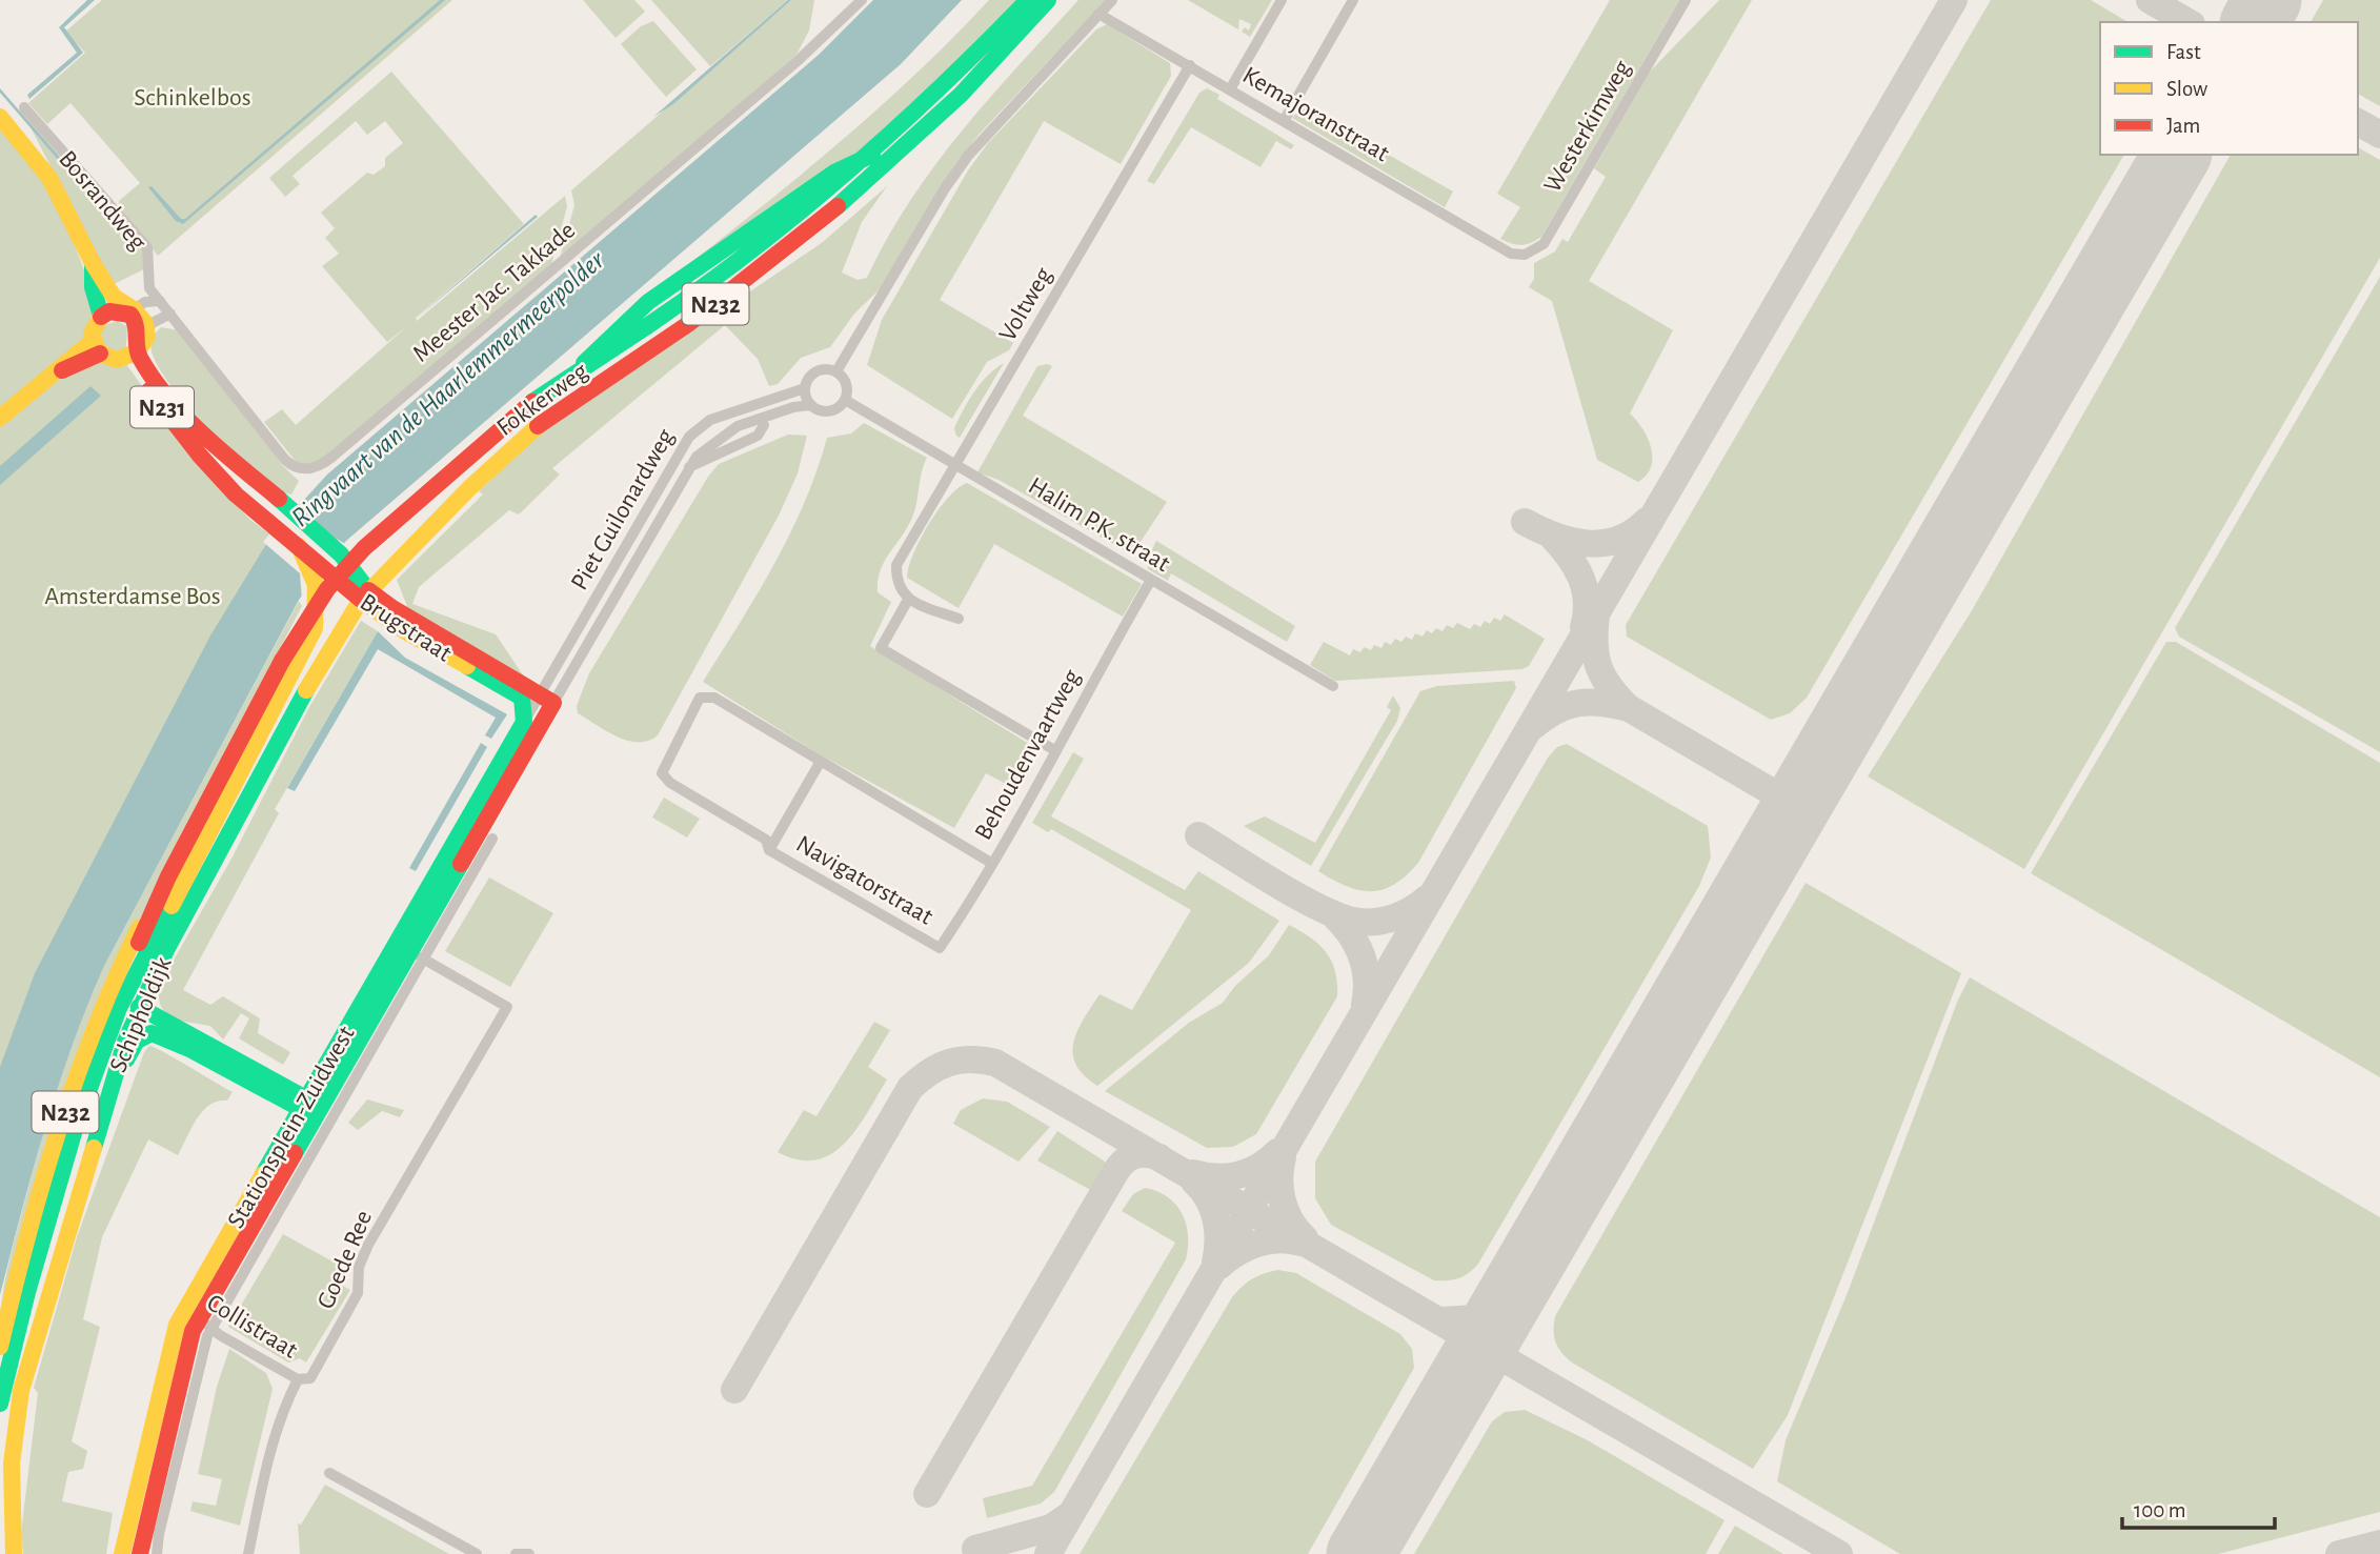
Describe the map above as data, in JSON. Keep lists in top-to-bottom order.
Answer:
{
  "streets": {
    "main road": [
      "Bosrandweg",
      "N232",
      "Fokkerweg",
      "N231",
      "Brugstraat",
      "Schipholdijk",
      "Stationsplein-Zuidwest"
    ],
    "street": [
      "Kemajoranstraat",
      "Westerkimweg",
      "Meester Jac. Takkade",
      "Voltweg",
      "Piet Guilonardweg",
      "Halim P.K. straat",
      "Behoudenvaartweg",
      "Navigatorstraat",
      "Goede Ree",
      "Collistraat"
    ]
  },
  "crossings": [
    ["Kemajoranstraat", "Westerkimweg"],
    ["Kemajoranstraat", "Voltweg"],
    ["Bosrandweg", "Meester Jac. Takkade"],
    ["Bosrandweg", "N231"],
    ["Bosrandweg", "Brugstraat"],
    ["N232", "Fokkerweg"],
    ["N232", "N231"],
    ["N232", "Brugstraat"],
    ["N232", "Schipholdijk"],
    ["Voltweg", "Halim P.K. straat"],
    ["Fokkerweg", "Brugstraat"],
    ["Fokkerweg", "Schipholdijk"],
    ["N231", "Brugstraat"],
    ["Piet Guilonardweg", "Halim P.K. straat"],
    ["Piet Guilonardweg", "Brugstraat"],
    ["Piet Guilonardweg", "Stationsplein-Zuidwest"],
    ["Halim P.K. straat", "Behoudenvaartweg"],
    ["Brugstraat", "Schipholdijk"],
    ["Brugstraat", "Stationsplein-Zuidwest"],
    ["Behoudenvaartweg", "Navigatorstraat"],
    ["Stationsplein-Zuidwest", "Goede Ree"],
    ["Stationsplein-Zuidwest", "Collistraat"],
    ["Goede Ree", "Collistraat"]
  ],
  "water": ["Ringvaart van de Haarlemmermeerpolder"],
  "parks": ["Schinkelbos", "Amsterdamse Bos"],
  "legend": ["Fast", "Slow", "Jam"],
  "scale_bar": "100 m"
}
